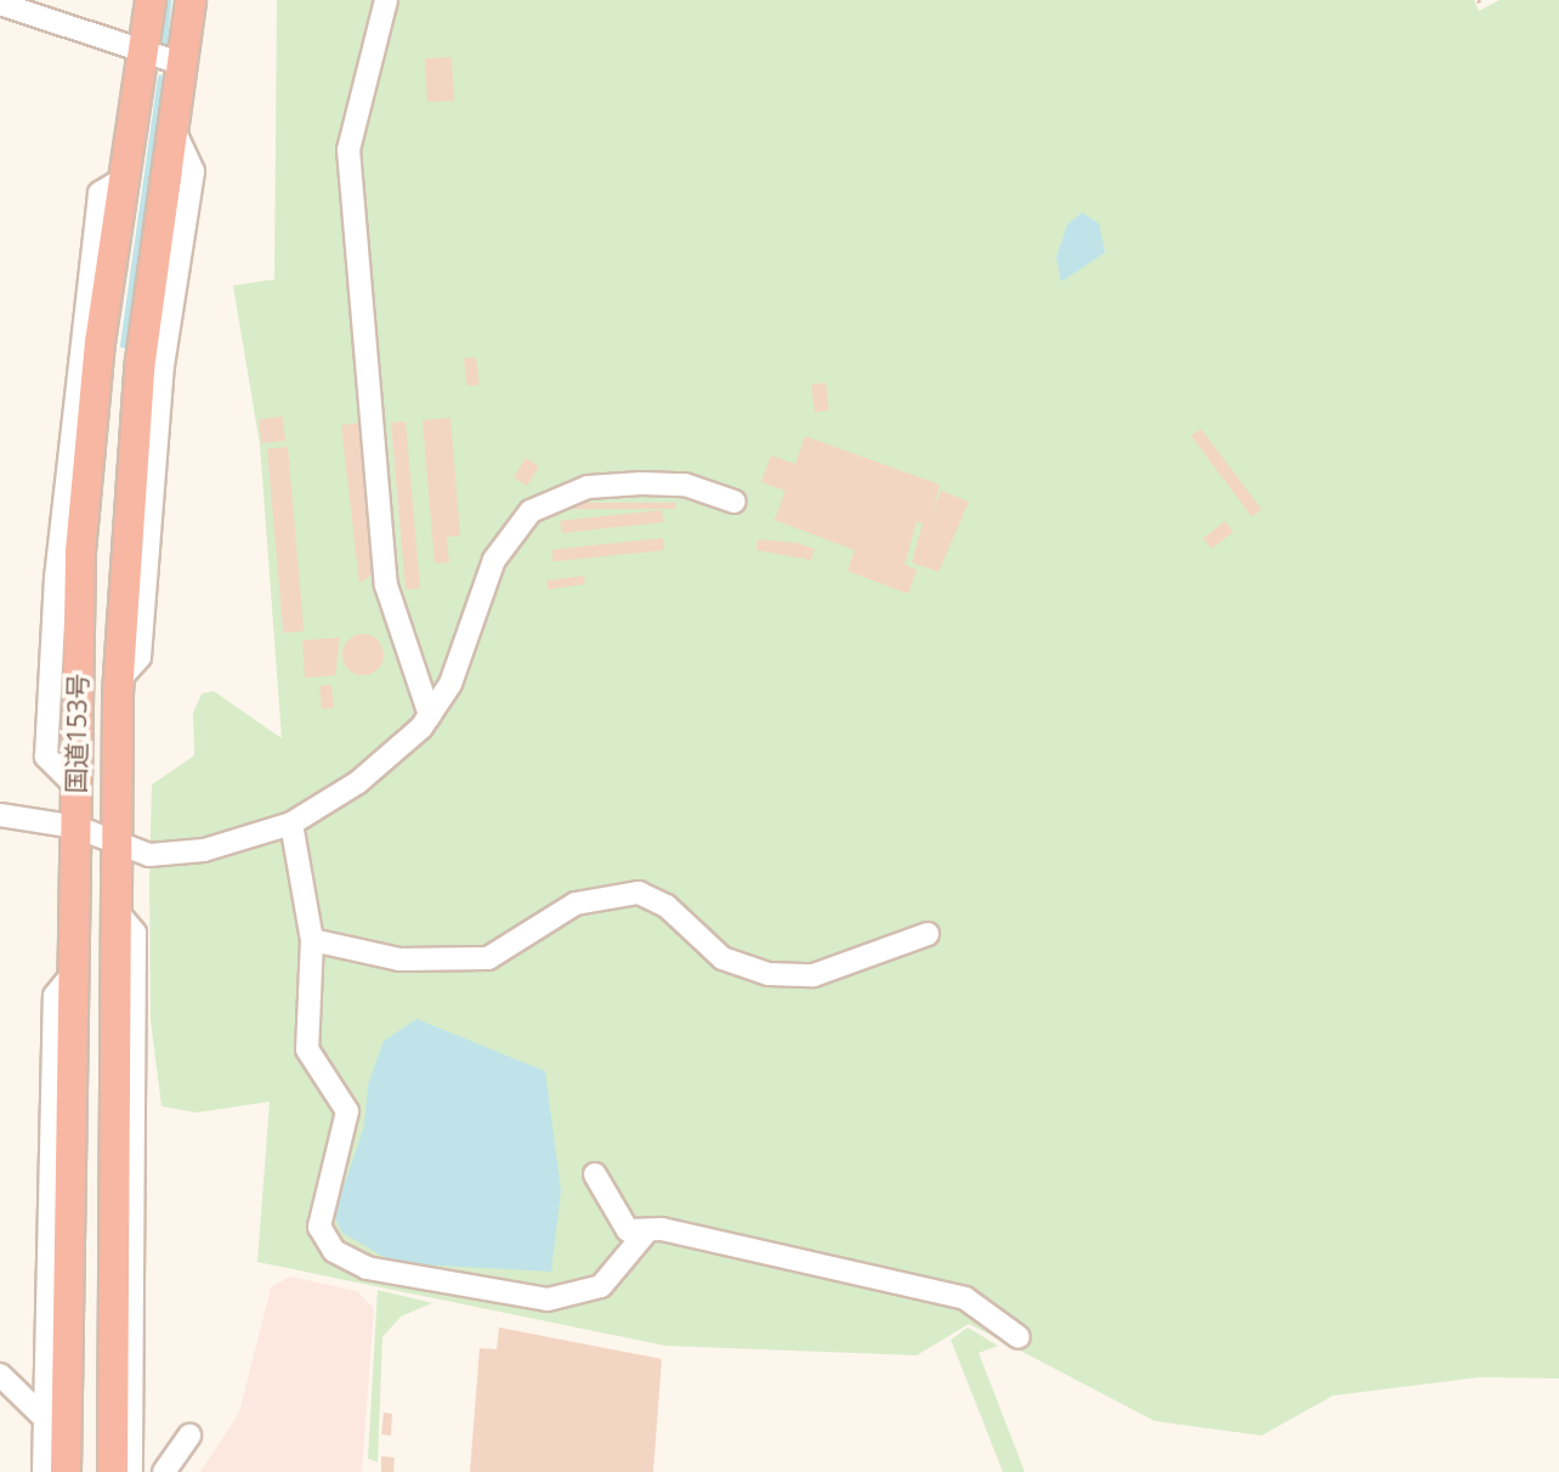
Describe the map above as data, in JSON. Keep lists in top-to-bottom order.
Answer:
{
  "streets": {
    "highway": ["国道153号"]
  }
}
